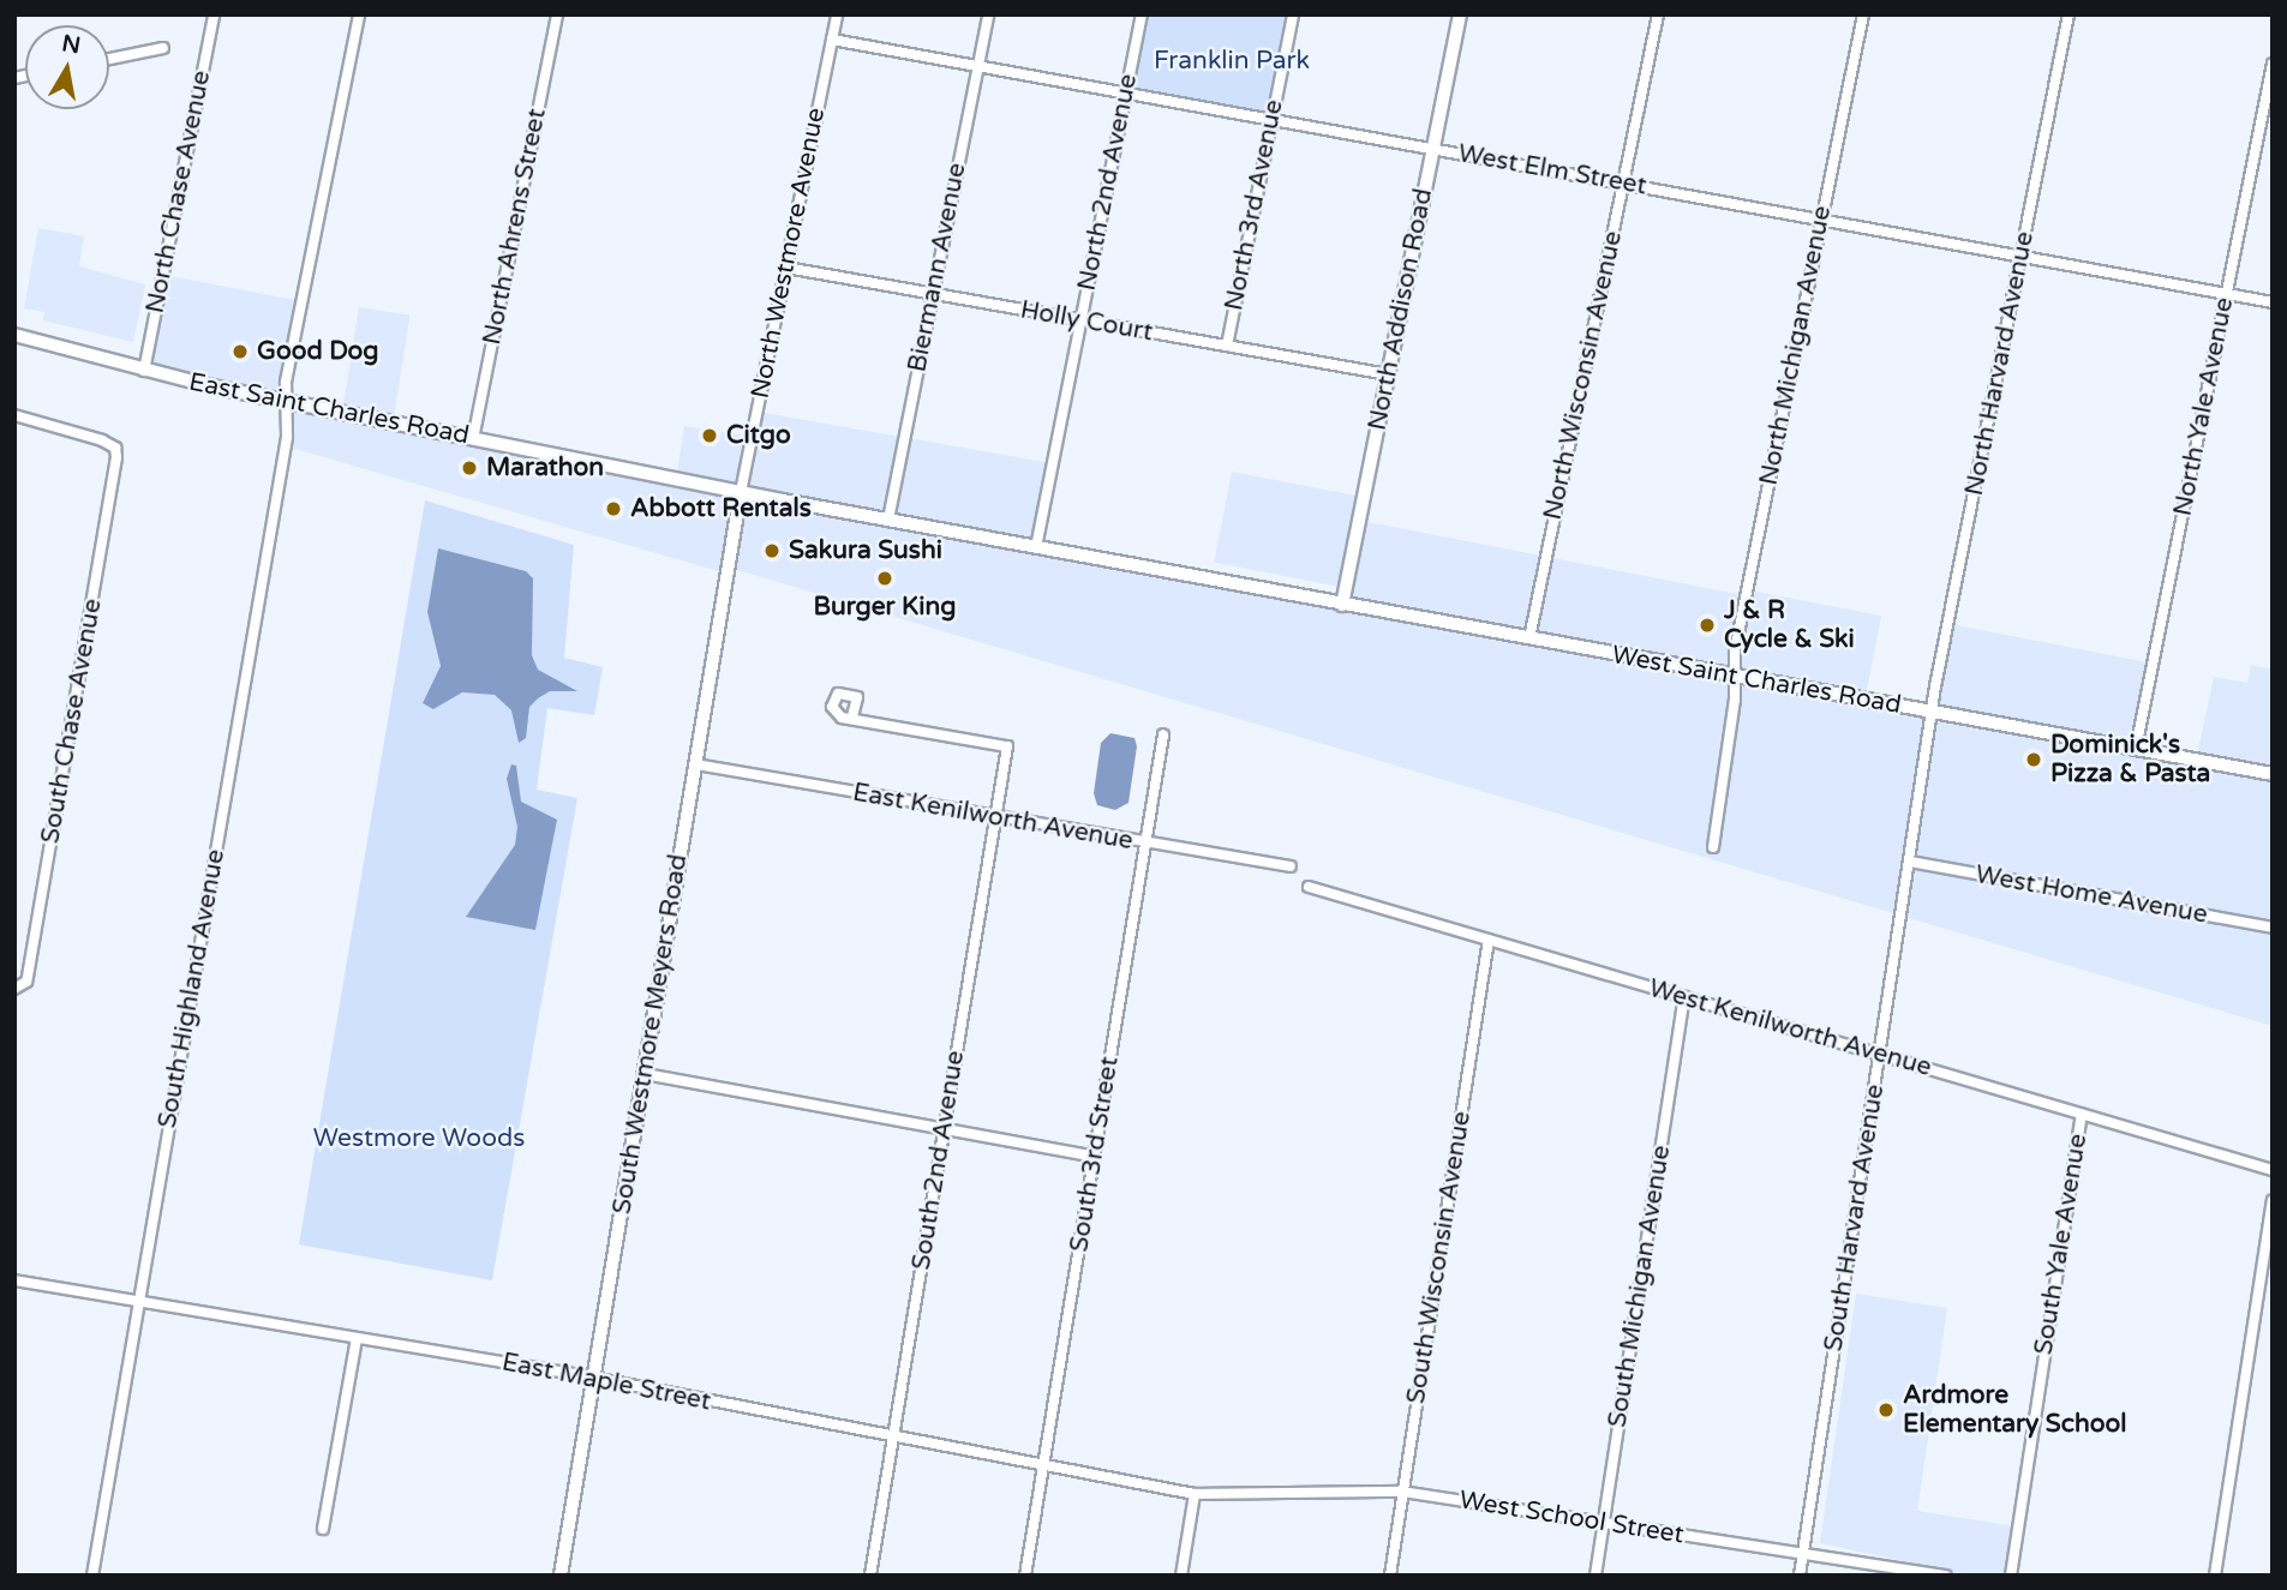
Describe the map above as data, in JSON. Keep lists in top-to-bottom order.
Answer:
{
  "streets": {
    "main road": [
      "North Addison Road",
      "East Saint Charles Road",
      "West Saint Charles Road",
      "South Westmore Meyers Road"
    ],
    "street": [
      "West Elm Street",
      "North 2nd Avenue",
      "North Chase Avenue",
      "North 3rd Avenue",
      "North Ahrens Street",
      "North Westmore Avenue",
      "Biermann Avenue",
      "Holly Court",
      "North Michigan Avenue",
      "North Harvard Avenue",
      "North Wisconsin Avenue",
      "North Yale Avenue",
      "South Chase Avenue",
      "East Kenilworth Avenue",
      "West Home Avenue",
      "South Highland Avenue",
      "West Kenilworth Avenue",
      "South 3rd Street",
      "South 2nd Avenue",
      "South Harvard Avenue",
      "South Yale Avenue",
      "South Wisconsin Avenue",
      "South Michigan Avenue",
      "East Maple Street",
      "West School Street"
    ]
  },
  "crossings": [
    ["West Elm Street", "North 2nd Avenue"],
    ["West Elm Street", "North 3rd Avenue"],
    ["West Elm Street", "North Westmore Avenue"],
    ["West Elm Street", "Biermann Avenue"],
    ["West Elm Street", "North Addison Road"],
    ["West Elm Street", "North Michigan Avenue"],
    ["West Elm Street", "North Harvard Avenue"],
    ["West Elm Street", "North Wisconsin Avenue"],
    ["West Elm Street", "North Yale Avenue"],
    ["North 2nd Avenue", "Holly Court"],
    ["North 2nd Avenue", "East Saint Charles Road"],
    ["North Chase Avenue", "East Saint Charles Road"],
    ["North 3rd Avenue", "Holly Court"],
    ["North Ahrens Street", "East Saint Charles Road"],
    ["North Westmore Avenue", "Holly Court"],
    ["North Westmore Avenue", "East Saint Charles Road"],
    ["North Westmore Avenue", "South Westmore Meyers Road"],
    ["Biermann Avenue", "Holly Court"],
    ["Biermann Avenue", "East Saint Charles Road"],
    ["North Addison Road", "Holly Court"],
    ["North Addison Road", "West Saint Charles Road"],
    ["North Michigan Avenue", "West Saint Charles Road"],
    ["North Harvard Avenue", "West Saint Charles Road"],
    ["North Harvard Avenue", "South Harvard Avenue"],
    ["North Wisconsin Avenue", "West Saint Charles Road"],
    ["North Yale Avenue", "West Saint Charles Road"],
    ["East Saint Charles Road", "West Saint Charles Road"],
    ["East Saint Charles Road", "South Highland Avenue"],
    ["East Saint Charles Road", "South Westmore Meyers Road"],
    ["West Saint Charles Road", "South Harvard Avenue"],
    ["East Kenilworth Avenue", "South Westmore Meyers Road"],
    ["East Kenilworth Avenue", "South 3rd Street"],
    ["East Kenilworth Avenue", "South 2nd Avenue"],
    ["West Home Avenue", "South Harvard Avenue"],
    ["South Highland Avenue", "East Maple Street"],
    ["West Kenilworth Avenue", "South Harvard Avenue"],
    ["West Kenilworth Avenue", "South Yale Avenue"],
    ["West Kenilworth Avenue", "South Wisconsin Avenue"],
    ["West Kenilworth Avenue", "South Michigan Avenue"],
    ["South Westmore Meyers Road", "East Maple Street"],
    ["South 3rd Street", "East Maple Street"],
    ["South 2nd Avenue", "East Maple Street"],
    ["South Harvard Avenue", "West School Street"],
    ["South Wisconsin Avenue", "West School Street"],
    ["South Michigan Avenue", "West School Street"],
    ["East Maple Street", "West School Street"]
  ],
  "parks": ["Franklin Park", "Westmore Woods"],
  "places": [
    "Good Dog",
    "Citgo",
    "Marathon",
    "Abbott Rentals",
    "Sakura Sushi",
    "Burger King",
    "J & R Cycle & Ski",
    "Dominick's Pizza & Pasta",
    "Ardmore Elementary School"
  ],
  "north": "top"
}
